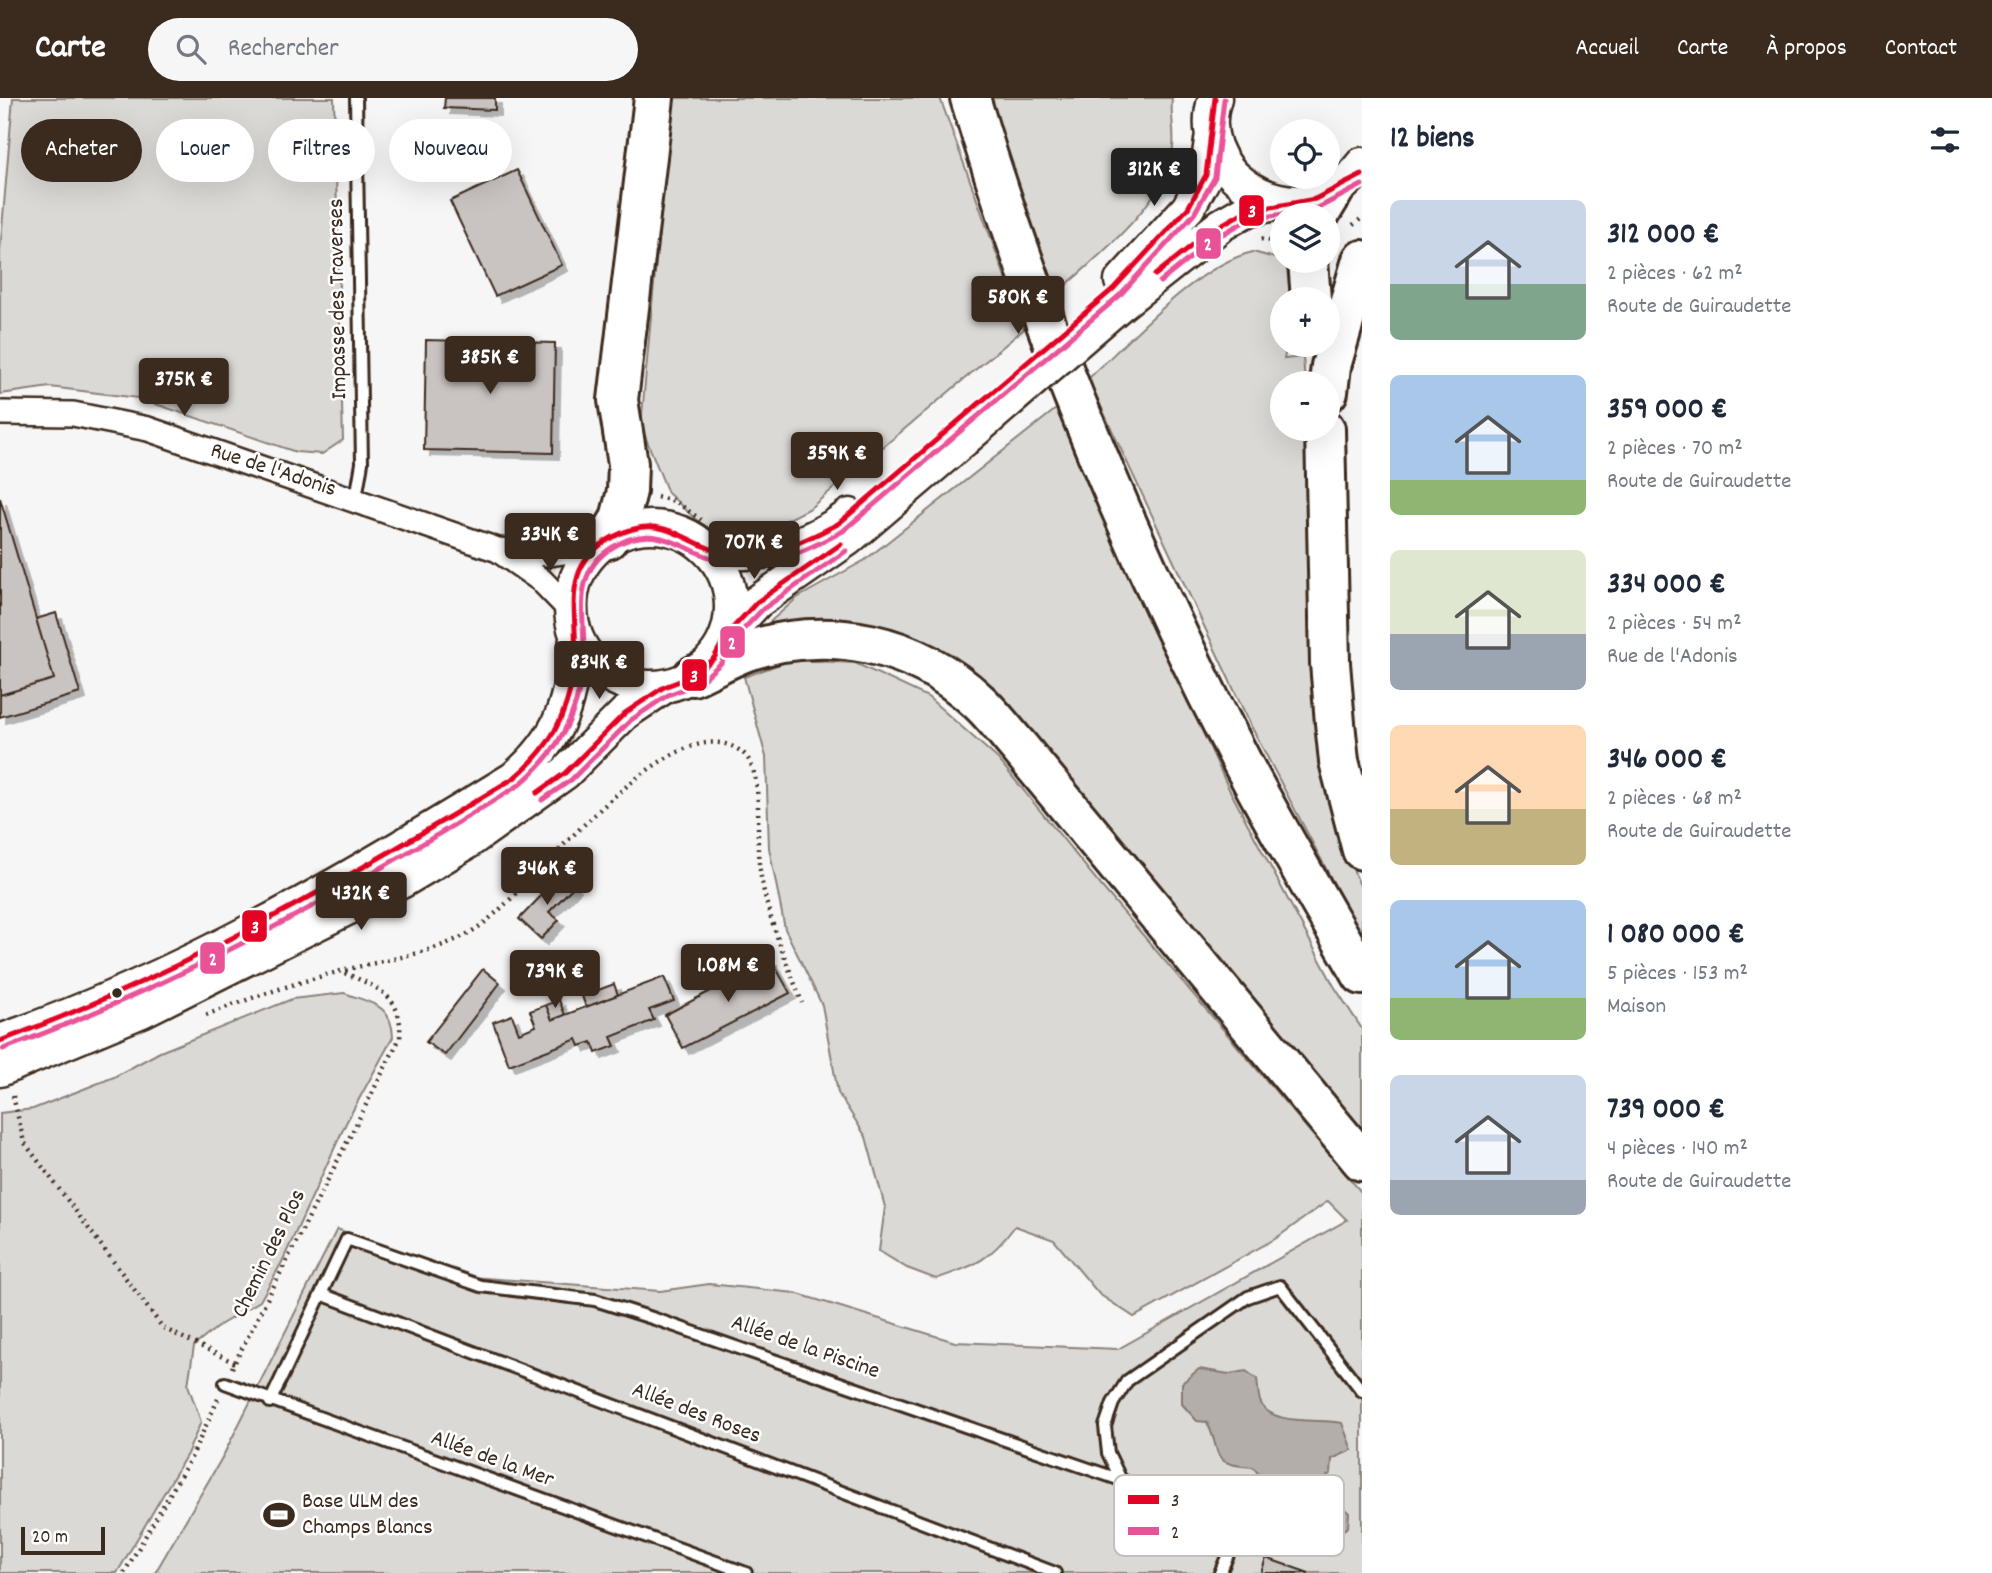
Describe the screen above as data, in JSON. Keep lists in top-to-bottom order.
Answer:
{
  "streets": {
    "street": ["Rue de l'Adonis"],
    "lane": [
      "Impasse des Traverses",
      "Allée de la Piscine",
      "Allée des Roses",
      "Allée de la Mer"
    ],
    "path": ["Chemin des Plos"]
  },
  "crossings": [
    ["Impasse des Traverses", "Rue de l'Adonis"],
    ["Chemin des Plos", "Allée de la Mer"],
    ["Allée de la Piscine", "Allée des Roses"]
  ],
  "places": {
    "sports": ["Base ULM des Champs Blancs"]
  },
  "lines": ["transit line 3", "transit line 2"],
  "legend": ["3", "2"],
  "scale_bar": "20 m",
  "page": {
    "header": "Carte",
    "search": "Rechercher",
    "nav": [
      "Accueil",
      "Carte",
      "À propos",
      "Contact"
    ],
    "heading": "12 biens",
    "map_buttons": ["+", "−"],
    "chip": [
      "Acheter",
      "Louer",
      "Filtres",
      "Nouveau"
    ],
    "price": [
      "312K €",
      "580K €",
      "385K €",
      "375K €",
      "359K €",
      "334K €",
      "707K €",
      "834K €",
      "346K €",
      "432K €",
      "1.08M €",
      "739K €"
    ],
    "list": [
      {
        "name": "312 000 €",
        "note": "2 pièces · 62 m² · Route de Guiraudette"
      },
      {
        "name": "359 000 €",
        "note": "2 pièces · 70 m² · Route de Guiraudette"
      },
      {
        "name": "334 000 €",
        "note": "2 pièces · 54 m² · Rue de l'Adonis"
      },
      {
        "name": "346 000 €",
        "note": "2 pièces · 68 m² · Route de Guiraudette"
      },
      {
        "name": "1 080 000 €",
        "note": "5 pièces · 153 m² · Maison"
      },
      {
        "name": "739 000 €",
        "note": "4 pièces · 140 m² · Route de Guiraudette"
      }
    ],
    "scale": "20 m"
  }
}
